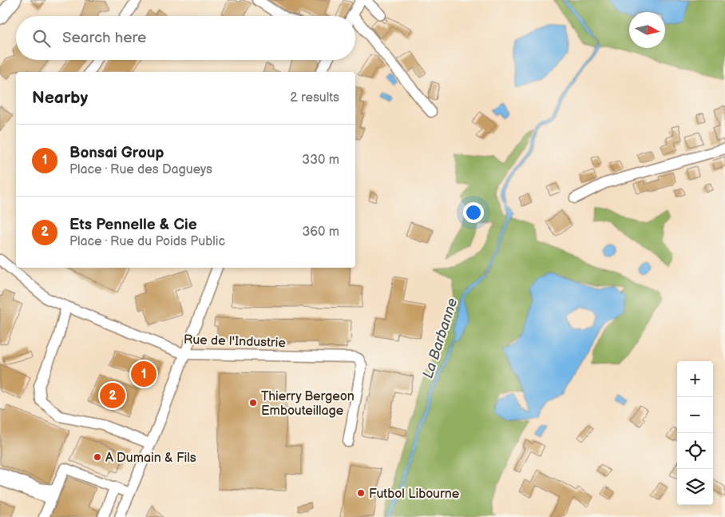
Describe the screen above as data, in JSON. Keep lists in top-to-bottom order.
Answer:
{
  "streets": {
    "street": ["Rue de l'Industrie"]
  },
  "water": ["La Barbanne"],
  "places": ["Thierry Bergeon Embouteillage", "A Dumain & Fils", "Futbol Libourne"],
  "north": "right",
  "page": {
    "search": "Search here",
    "heading": ["Nearby", "2 results"],
    "list": [
      {
        "mark": "1",
        "name": "Bonsai Group",
        "note": "Place · Rue des Dagueys",
        "value": "330 m"
      },
      {
        "mark": "2",
        "name": "Ets Pennelle & Cie",
        "note": "Place · Rue du Poids Public",
        "value": "360 m"
      }
    ],
    "pins": ["1", "2"],
    "map_buttons": ["+", "−"]
  }
}
